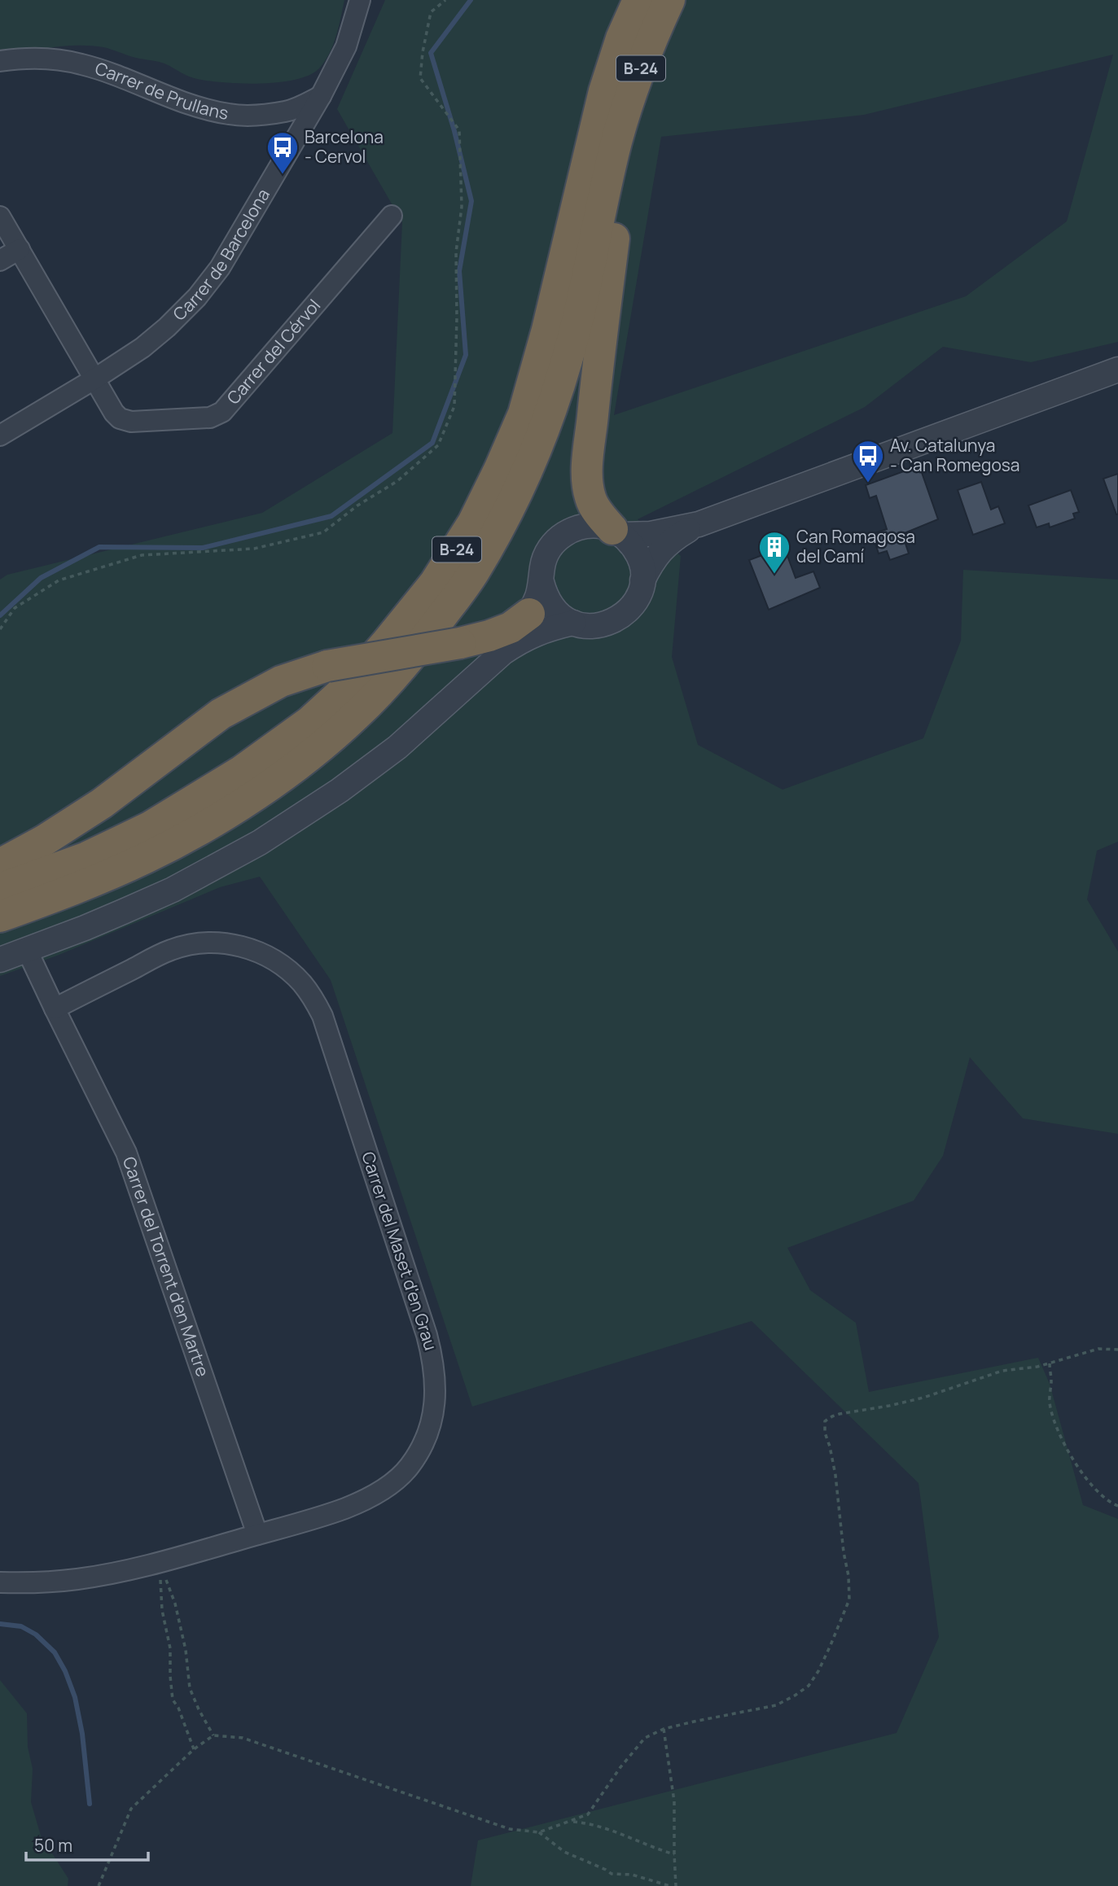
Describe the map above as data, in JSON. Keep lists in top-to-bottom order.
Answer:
{
  "streets": {
    "highway": ["B-24"],
    "street": [
      "Carrer de Prullans",
      "Carrer de Barcelona",
      "Carrer del Cérvol",
      "Carrer del Maset d'en Grau",
      "Carrer del Torrent d'en Martre"
    ]
  },
  "crossings": [
    ["Carrer de Prullans", "Carrer de Barcelona"],
    ["Carrer de Barcelona", "Carrer del Cérvol"],
    ["Carrer del Maset d'en Grau", "Carrer del Torrent d'en Martre"]
  ],
  "places": {
    "bus stop": ["Barcelona - Cervol", "Av. Catalunya - Can Romegosa"],
    "building": ["Can Romagosa del Camí"]
  },
  "scale_bar": "50 m"
}
